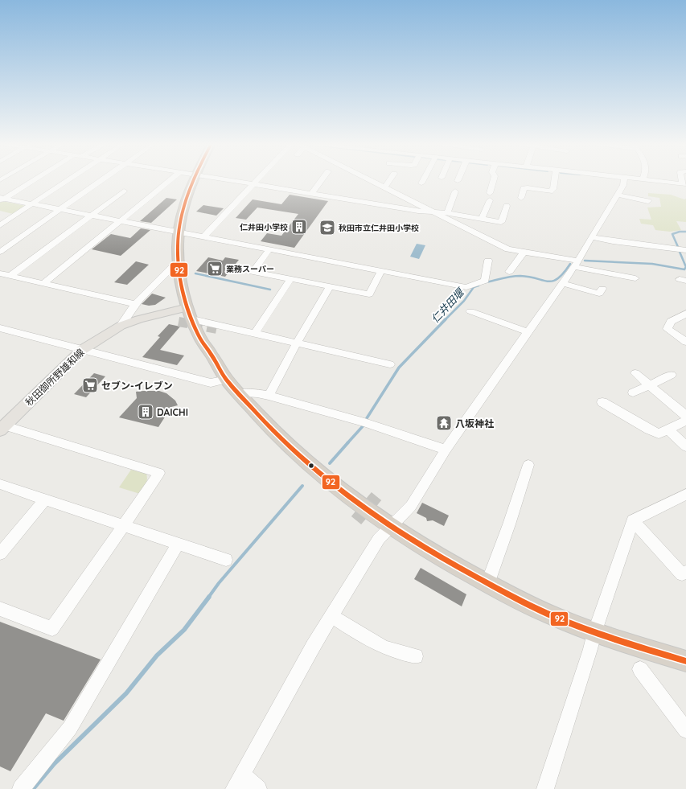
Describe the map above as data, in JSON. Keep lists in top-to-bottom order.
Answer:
{
  "streets": {
    "main road": ["秋田御所野雄和線"]
  },
  "water": ["仁井田堰"],
  "places": {
    "building": ["仁井田小学校", "DAICHI"],
    "school or university": ["秋田市立仁井田小学校"],
    "supermarket": ["業務スーパー", "セブン-イレブン"],
    "temple": ["八坂神社"]
  },
  "lines": ["transit line 92"]
}
